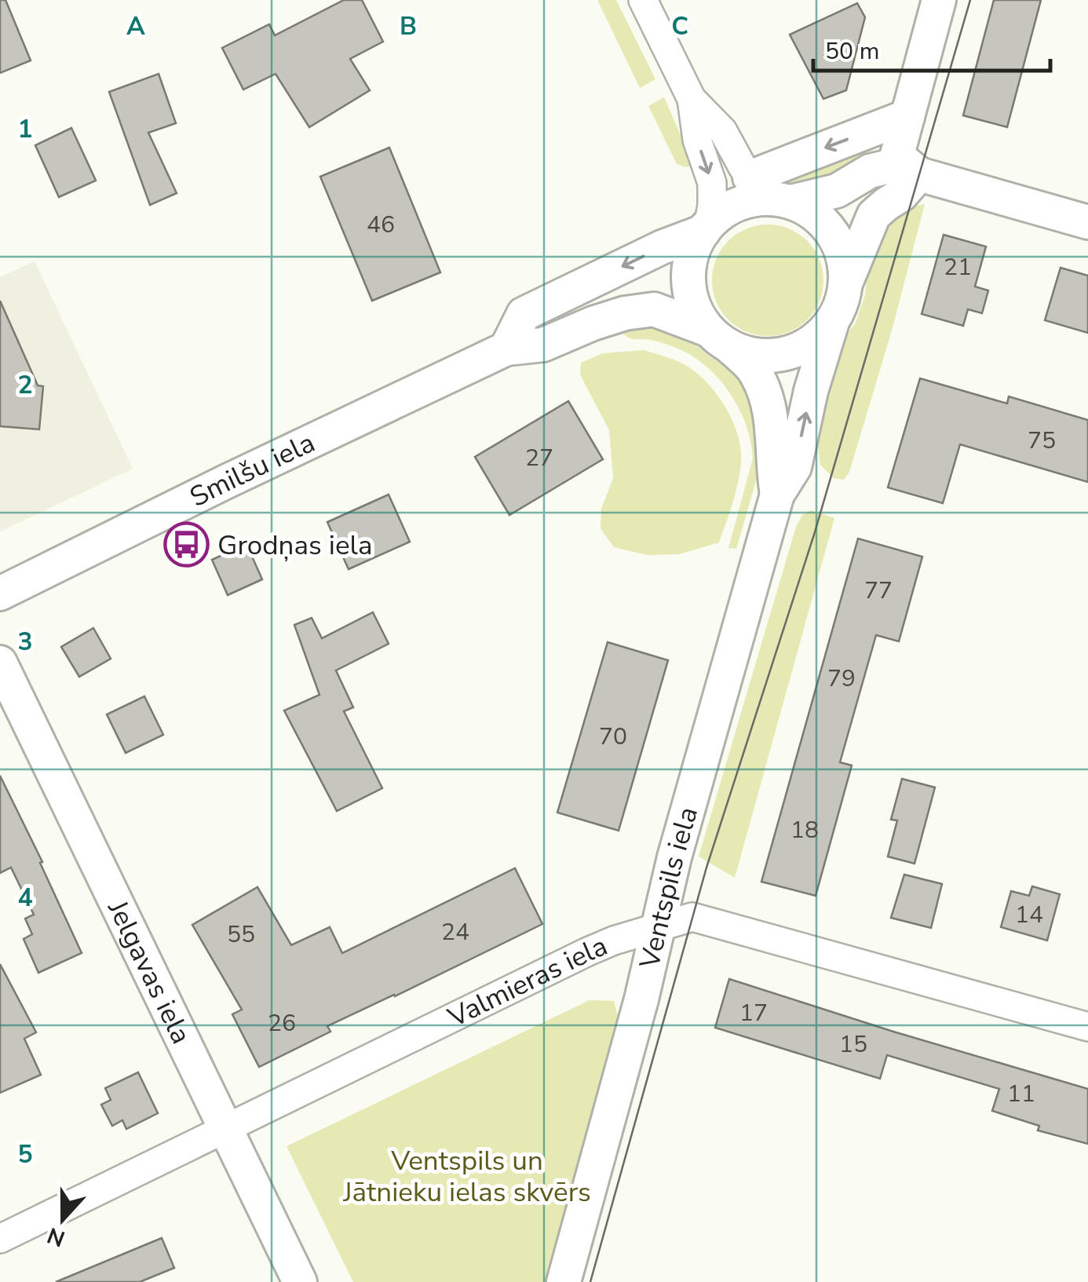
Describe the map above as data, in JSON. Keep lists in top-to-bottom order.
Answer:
{
  "streets": {
    "street": [
      "Smilšu iela",
      "Ventspils iela",
      "Jelgavas iela",
      "Valmieras iela"
    ]
  },
  "crossings": [
    ["Smilšu iela", "Ventspils iela"],
    ["Ventspils iela", "Valmieras iela"],
    ["Jelgavas iela", "Valmieras iela"]
  ],
  "parks": ["Ventspils un Jātnieku ielas skvērs"],
  "places": {
    "bus stop": ["Grodņas iela"]
  },
  "house_numbers": [
    "46",
    "21",
    "75",
    "27",
    "77",
    "79",
    "70",
    "18",
    "14",
    "24",
    "55",
    "17",
    "26",
    "15",
    "11"
  ],
  "scale_bar": "50 m",
  "north": "bottom",
  "grid": {
    "columns": ["A", "B", "C"],
    "rows": [
      "1",
      "2",
      "3",
      "4",
      "5"
    ]
  }
}
